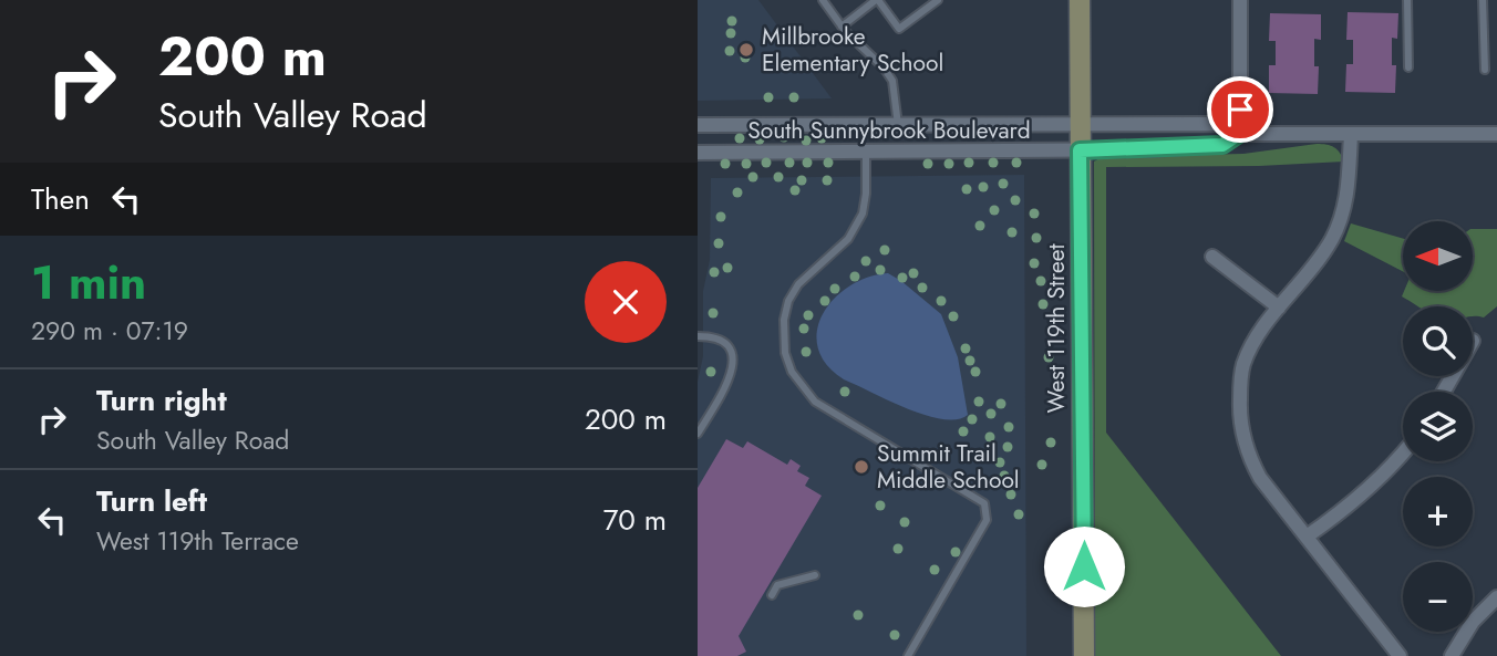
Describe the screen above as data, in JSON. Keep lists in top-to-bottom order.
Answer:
{
  "streets": {
    "main road": ["West 119th Street"],
    "street": ["South Sunnybrook Boulevard"]
  },
  "crossings": [
    ["South Sunnybrook Boulevard", "West 119th Street"]
  ],
  "places": ["Millbrooke Elementary School", "Summit Trail Middle School"],
  "north": "left",
  "page": {
    "turn": ["200 m", "South Valley Road"],
    "then": "Then",
    "map_buttons": ["+", "−"],
    "heading": ["1 min", "290 m · 07:19"],
    "list": [
      {
        "name": "Turn right",
        "note": "South Valley Road",
        "value": "200 m"
      },
      {
        "name": "Turn left",
        "note": "West 119th Terrace",
        "value": "70 m"
      }
    ]
  }
}
